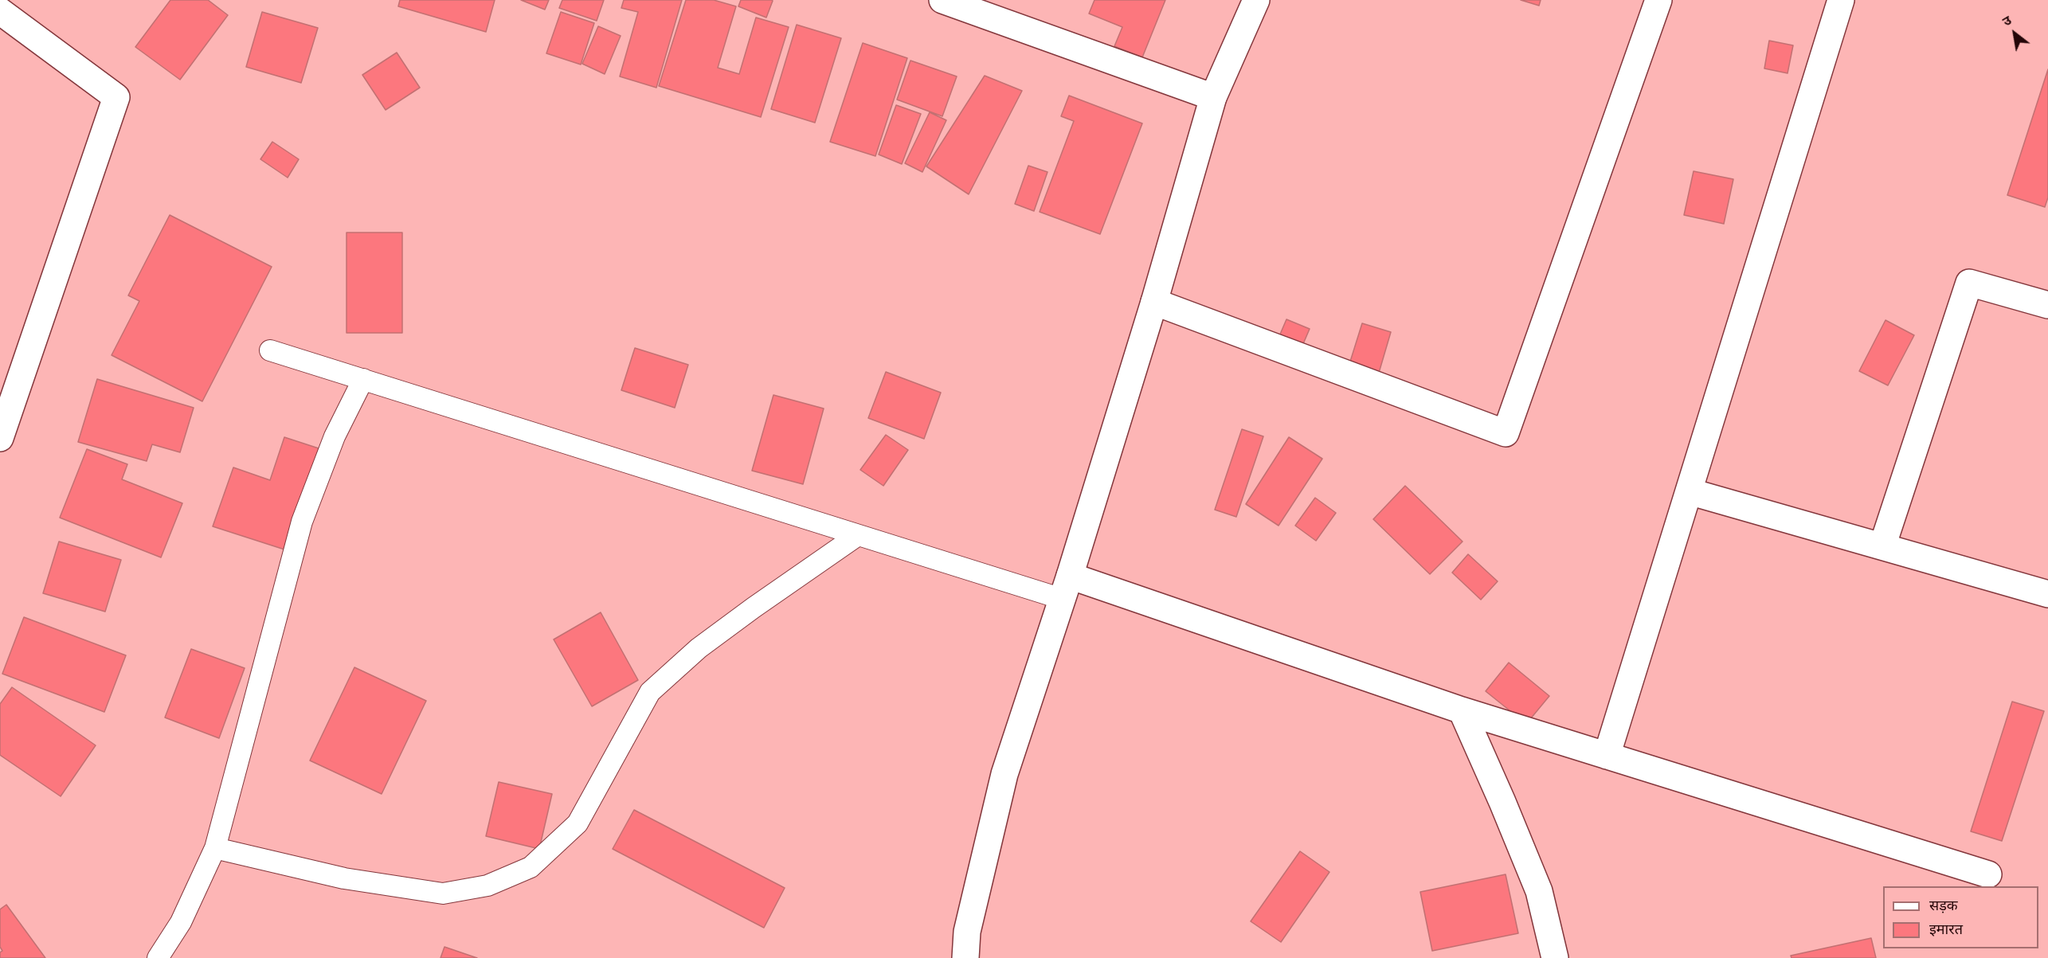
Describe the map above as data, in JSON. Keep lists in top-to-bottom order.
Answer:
{
  "legend": ["सड़क", "इमारत"],
  "north": "top left"
}
